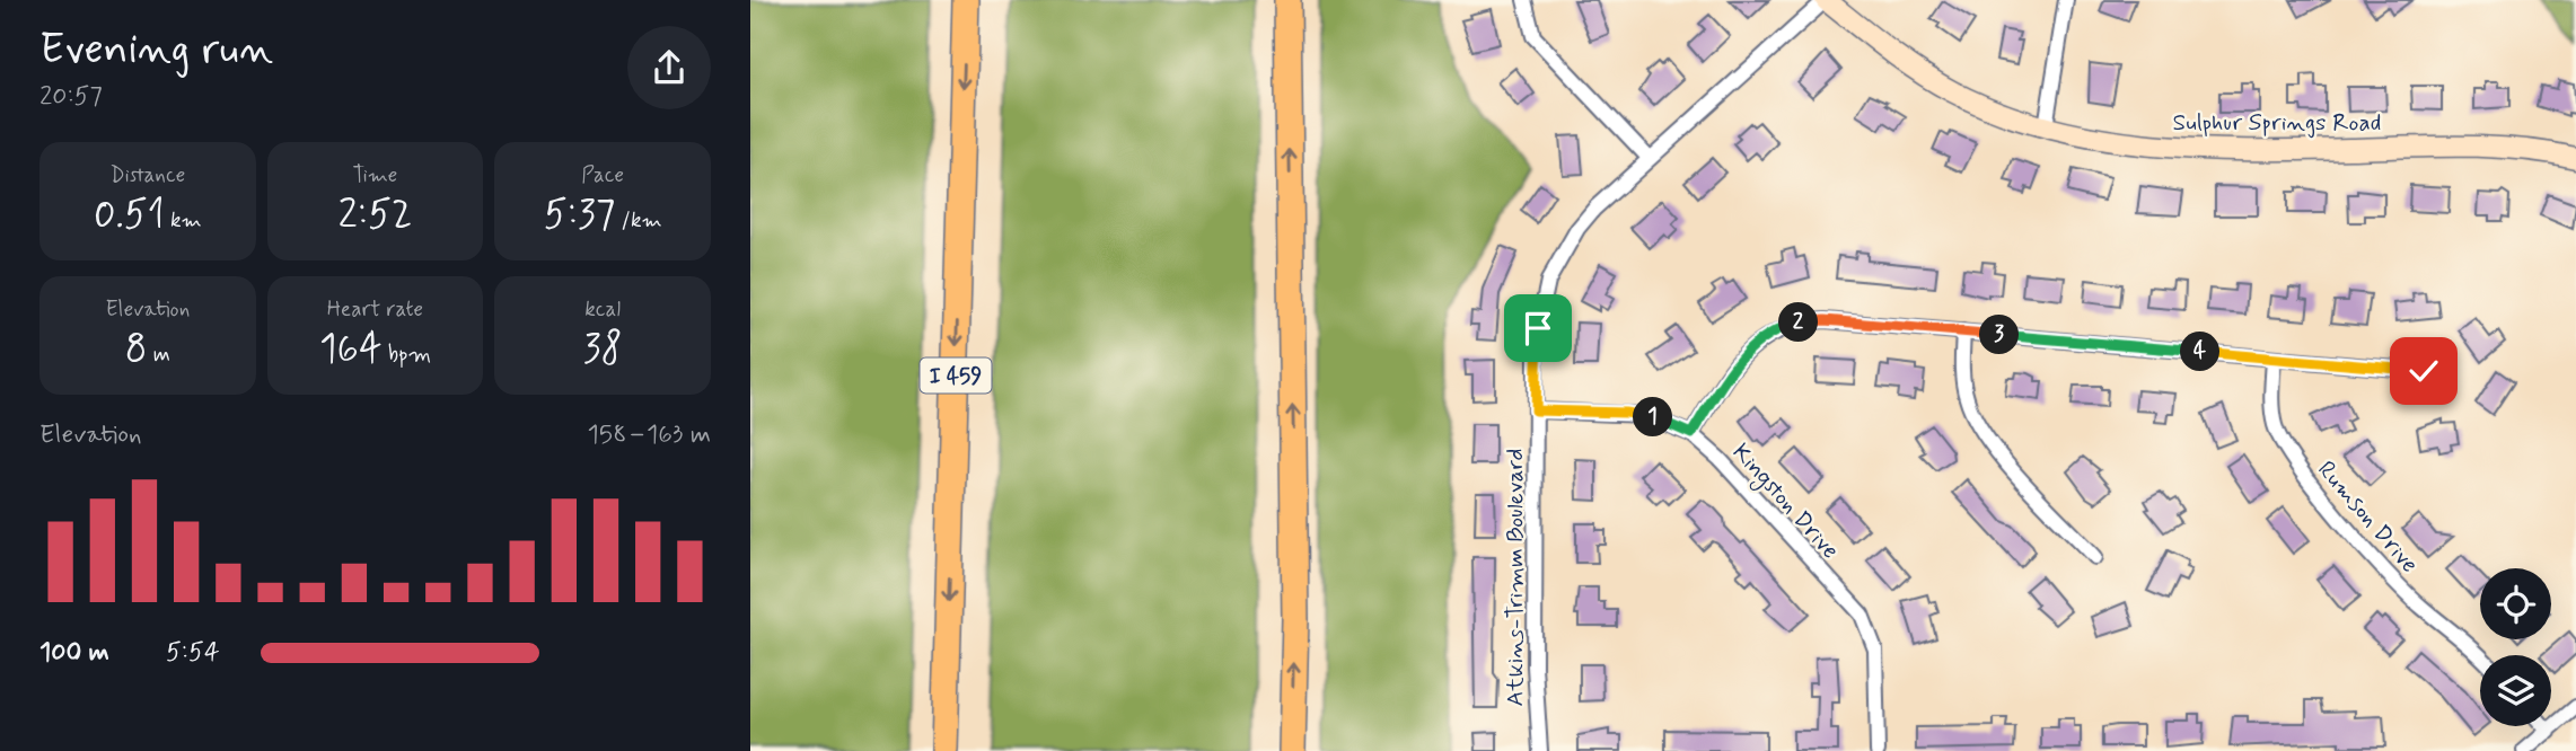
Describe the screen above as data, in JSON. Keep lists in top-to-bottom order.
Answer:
{
  "streets": {
    "highway": ["I 459"],
    "street": [
      "Sulphur Springs Road",
      "Kingston Drive",
      "Rumson Drive",
      "Atkins-Trimm Boulevard"
    ]
  },
  "crossings": [
    ["Sulphur Springs Road", "Atkins-Trimm Boulevard"],
    ["Kingston Drive", "Atkins-Trimm Boulevard"]
  ],
  "page": {
    "heading": ["Evening run", "20:57"],
    "stats": [
      ["Distance", "0.51 km"],
      ["Time", "2:52"],
      ["Pace", "5:37 /km"],
      ["Elevation", "8 m"],
      ["Heart rate", "164 bpm"],
      ["kcal", "38"]
    ],
    "pins": [
      "2",
      "3",
      "4",
      "1"
    ],
    "chart": ["Elevation", "158–163 m"],
    "list": [
      {
        "name": "100 m",
        "note": "5:54"
      }
    ]
  }
}
